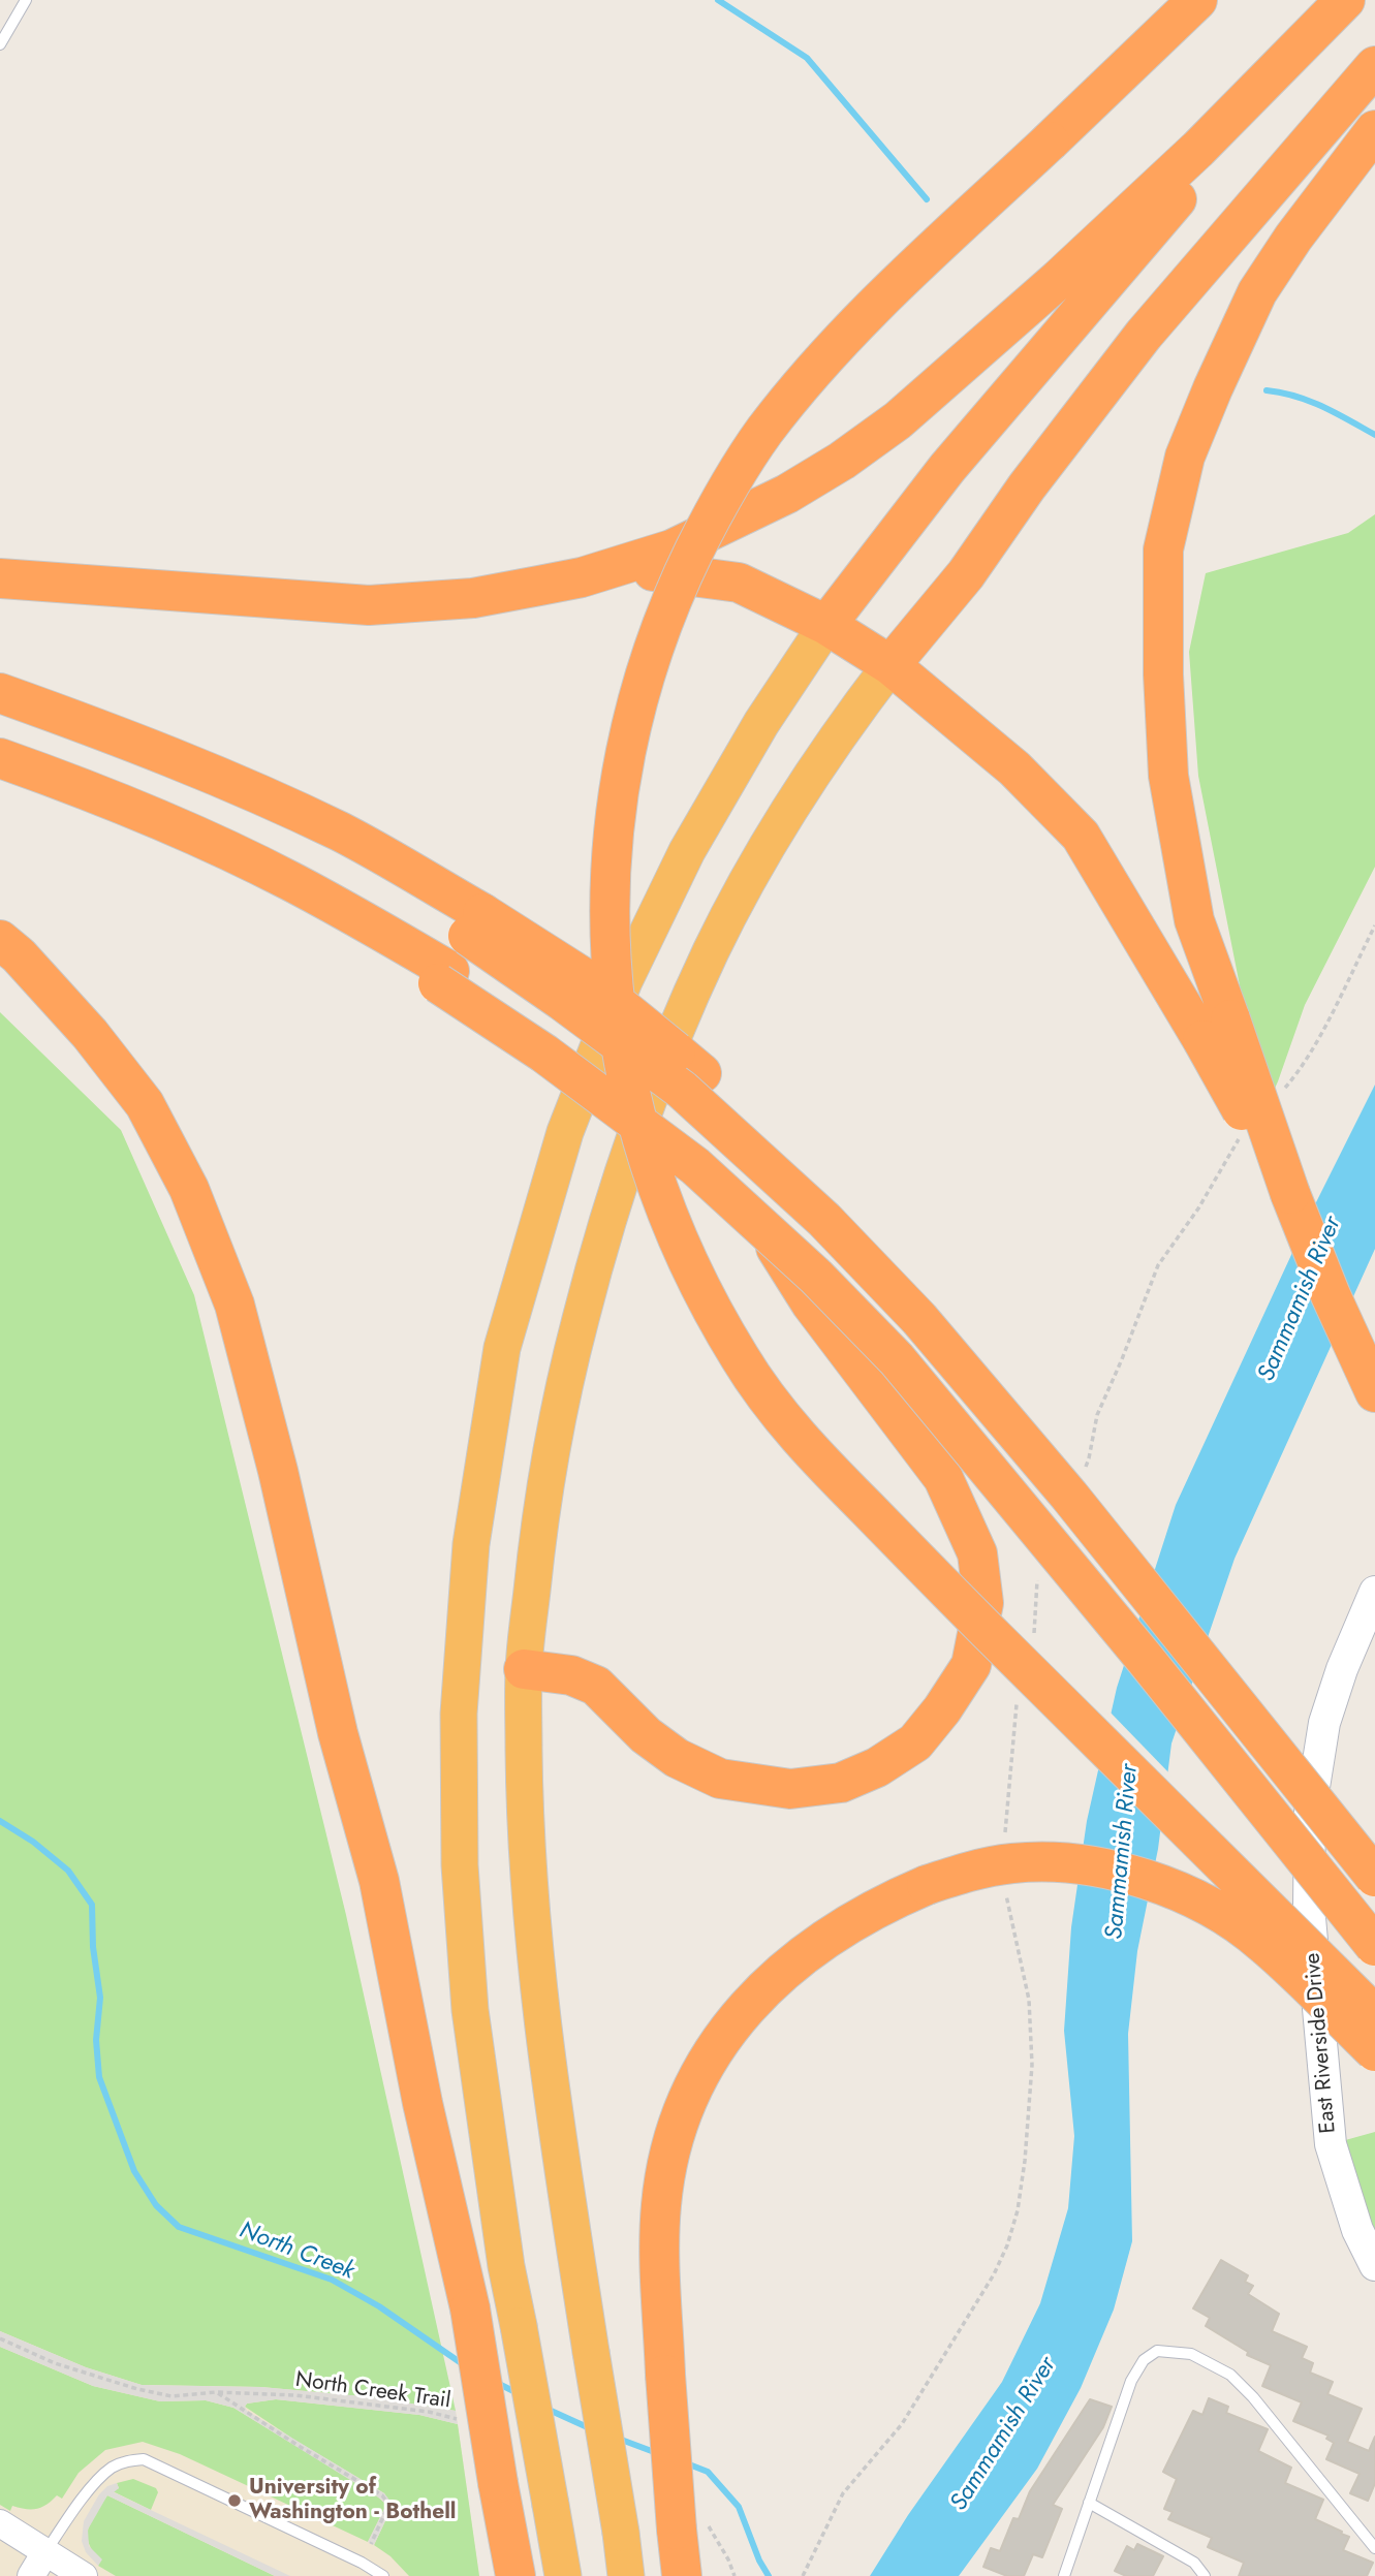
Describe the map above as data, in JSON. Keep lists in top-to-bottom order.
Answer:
{
  "streets": {
    "main road": ["East Riverside Drive"],
    "path": ["North Creek Trail"]
  },
  "water": ["Sammamish River", "North Creek"],
  "places": ["University of Washington - Bothell"]
}
